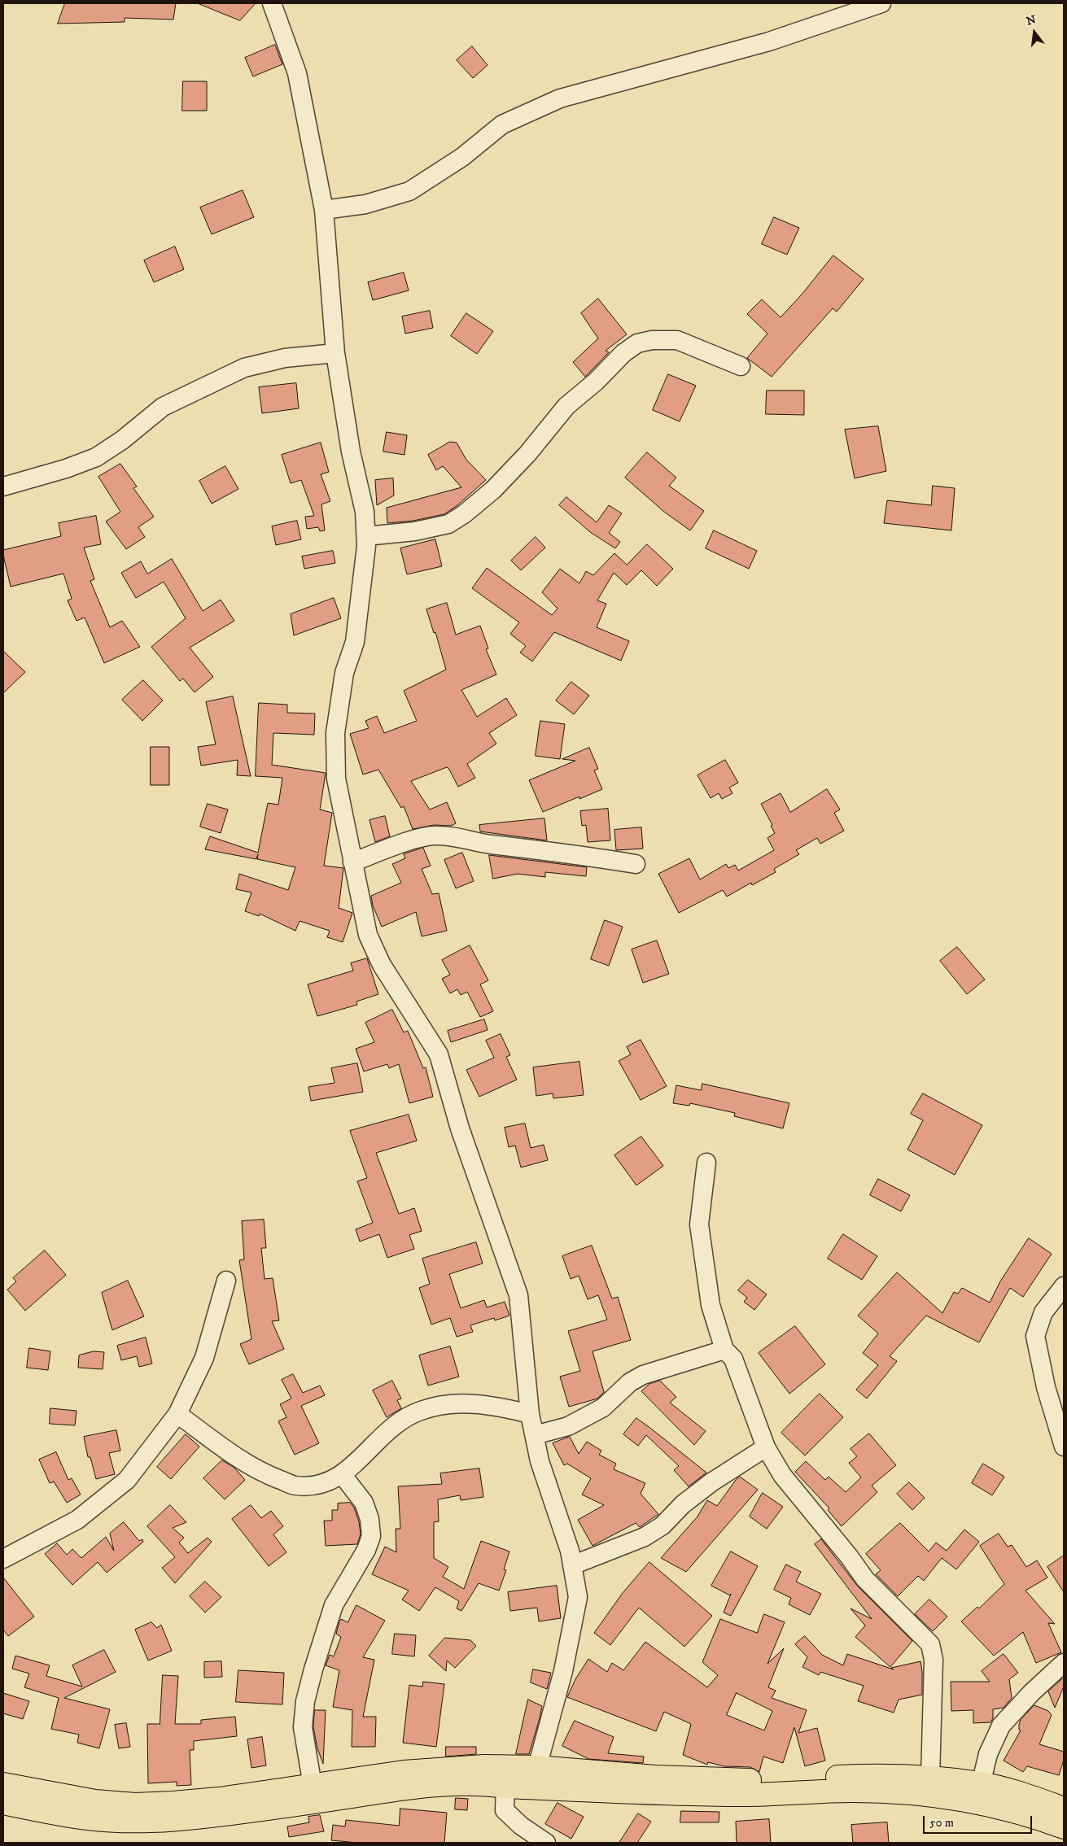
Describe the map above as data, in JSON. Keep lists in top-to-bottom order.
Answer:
{
  "scale_bar": "50 m",
  "north": "top"
}
